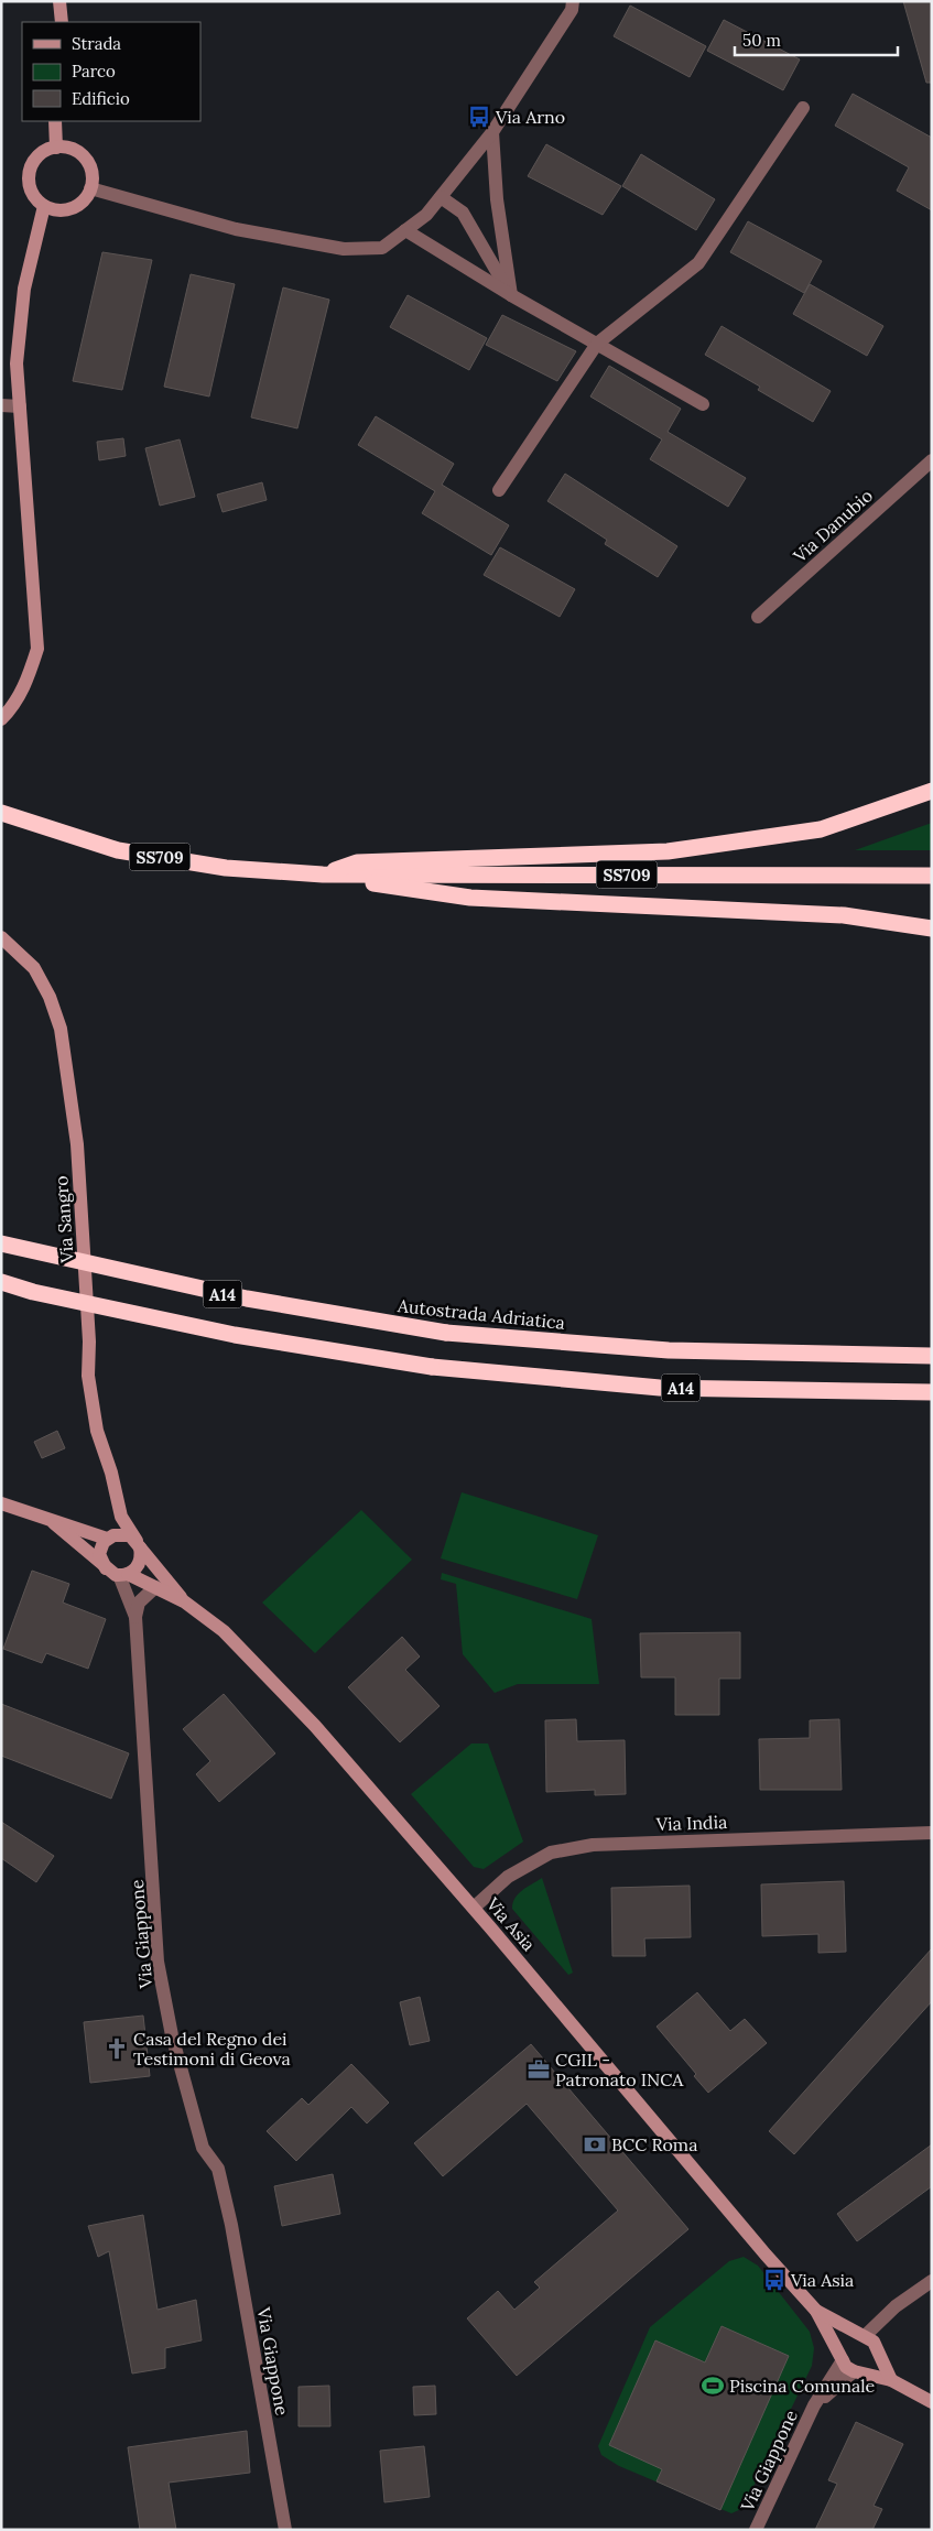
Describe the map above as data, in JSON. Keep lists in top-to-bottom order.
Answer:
{
  "streets": {
    "highway": ["SS709", "A14", "Autostrada Adriatica"],
    "street": [
      "Via Danubio",
      "Via Sangro",
      "Via India",
      "Via Asia",
      "Via Giappone"
    ]
  },
  "crossings": [
    ["Via Sangro", "Via Asia"],
    ["Via Sangro", "Via Giappone"],
    ["Via India", "Via Asia"],
    ["Via Asia", "Via Giappone"]
  ],
  "places": {
    "bus stop": ["Via Arno", "Via Asia"],
    "church": ["Casa del Regno dei Testimoni di Geova"],
    "office": ["CGIL - Patronato INCA"],
    "bank": ["BCC Roma"],
    "sports": ["Piscina Comunale"]
  },
  "legend": ["Strada", "Parco", "Edificio"],
  "scale_bar": "50 m"
}
